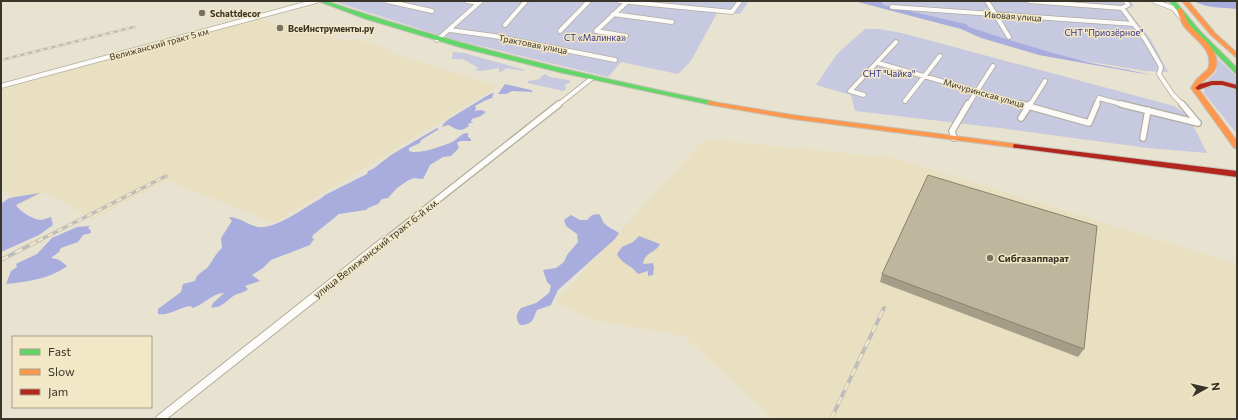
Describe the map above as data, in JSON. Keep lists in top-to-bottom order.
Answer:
{
  "streets": {
    "street": [
      "Ивовая улица",
      "Велижанский тракт 5 км",
      "Трактовая улица",
      "Мичуринская улица",
      "улица Велижанский тракт 6-й км."
    ]
  },
  "parks": ["СНТ \"Приозёрное\"", "CТ «Малинка»", "СНТ \"Чайка\""],
  "places": ["Schattdecor", "ВсеИнструменты.ру", "Сибгазаппарат"],
  "legend": ["Fast", "Slow", "Jam"],
  "north": "right"
}
